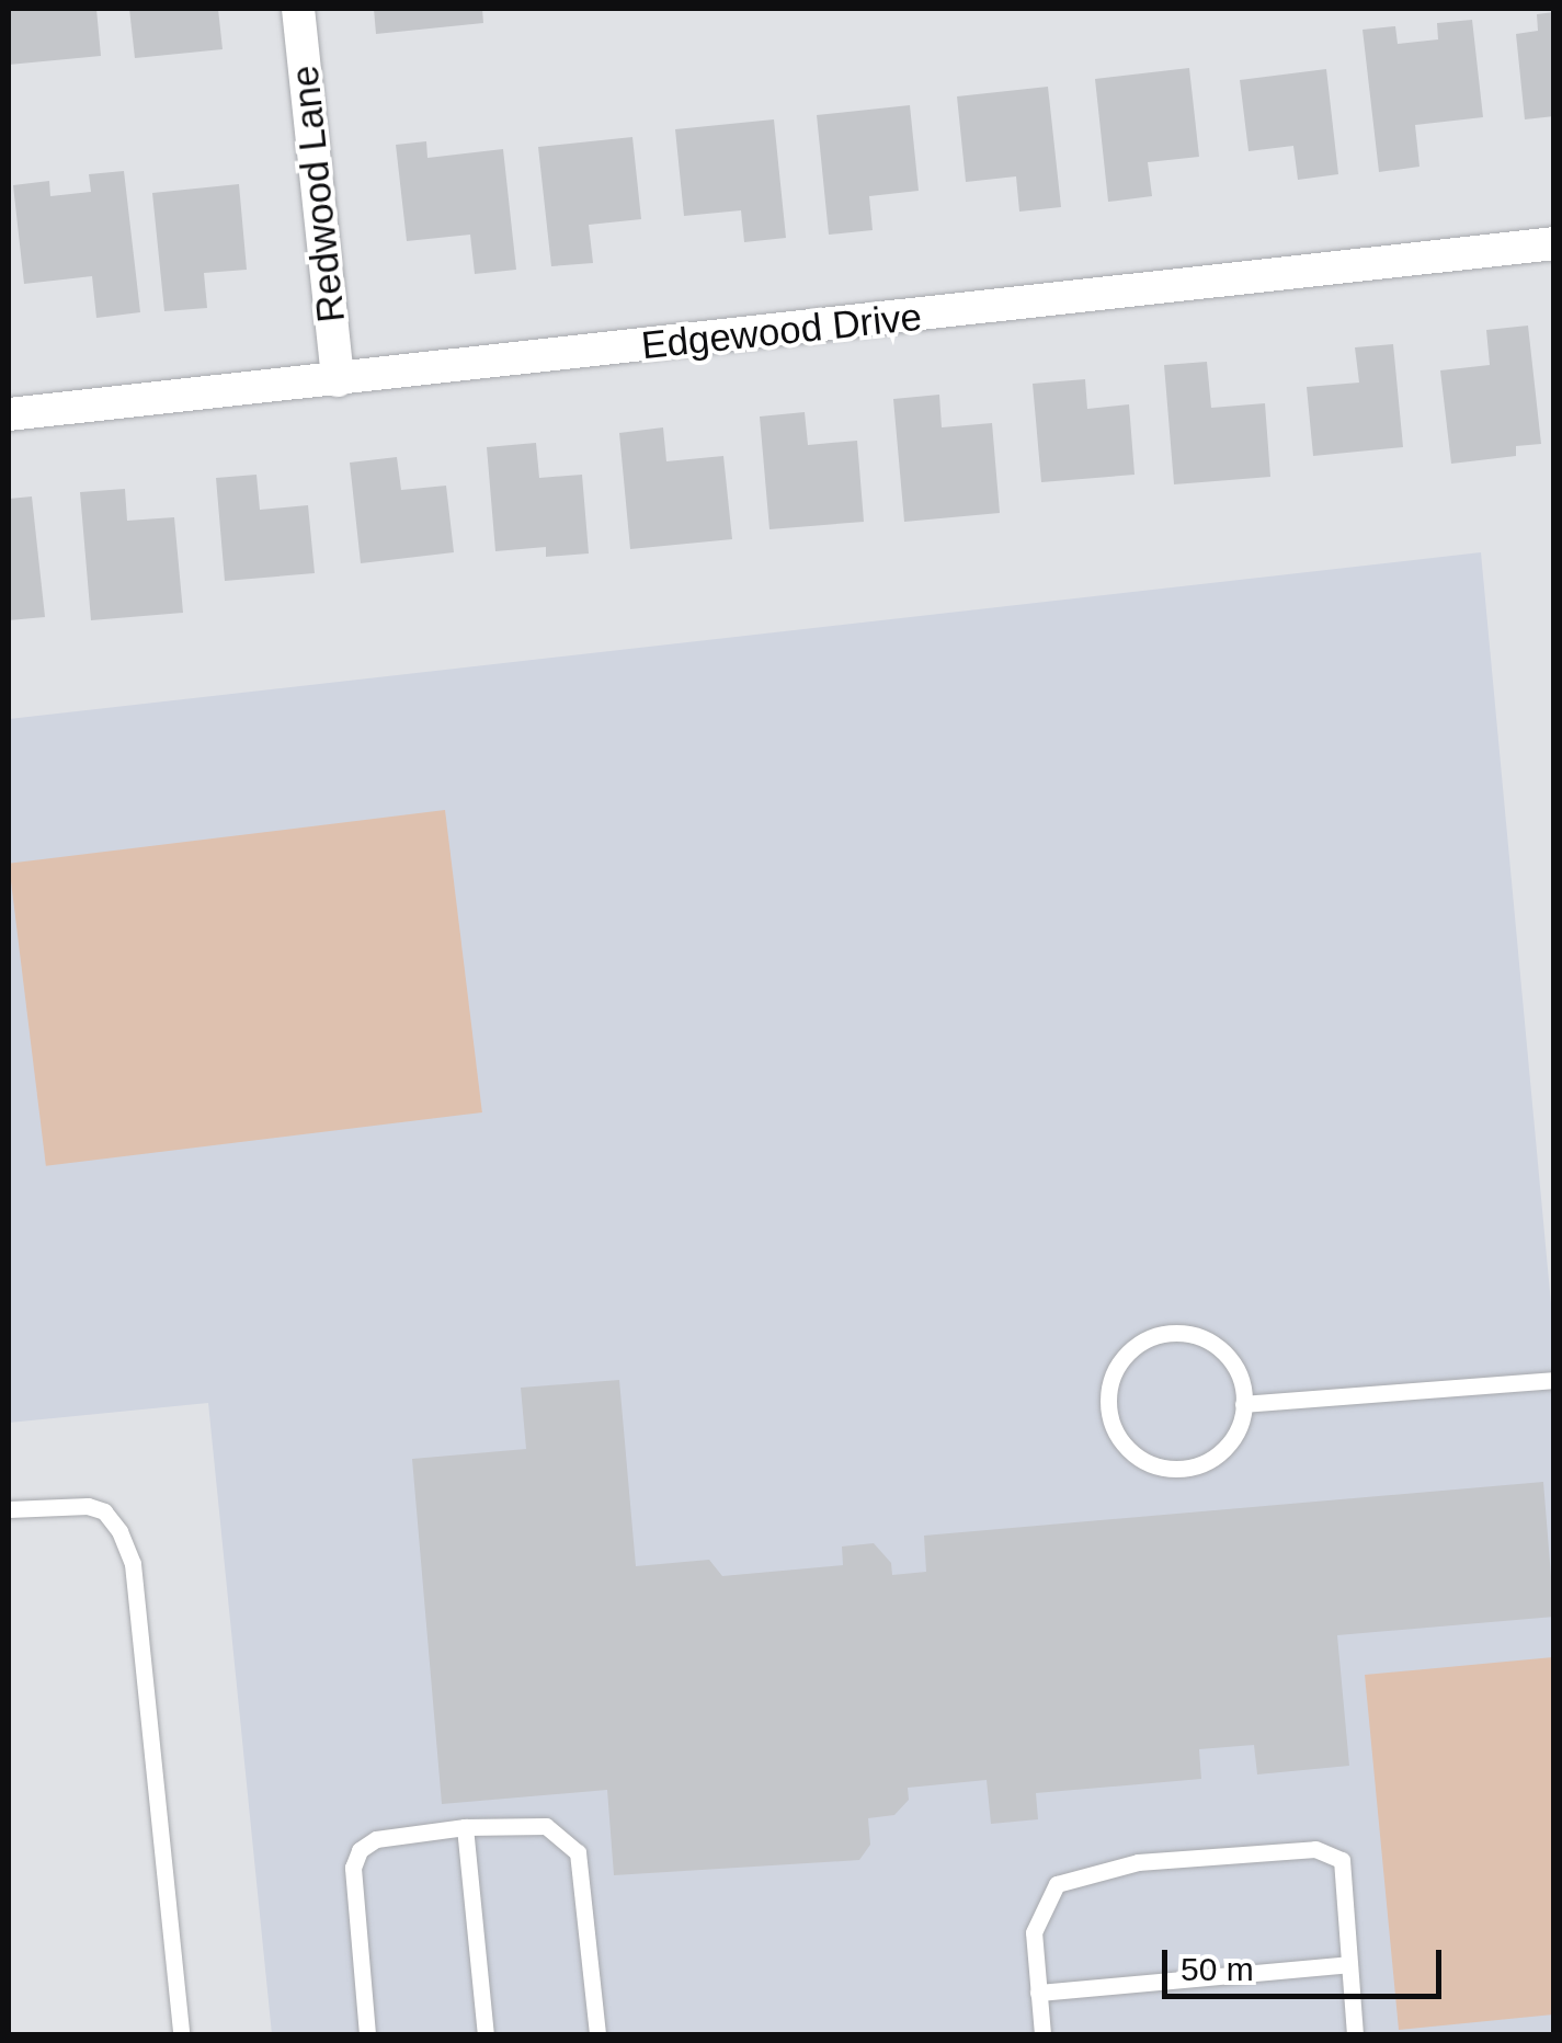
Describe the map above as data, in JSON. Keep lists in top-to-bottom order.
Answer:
{
  "streets": {
    "street": ["Redwood Lane", "Edgewood Drive"]
  },
  "crossings": [
    ["Redwood Lane", "Edgewood Drive"]
  ],
  "scale_bar": "50 m"
}
